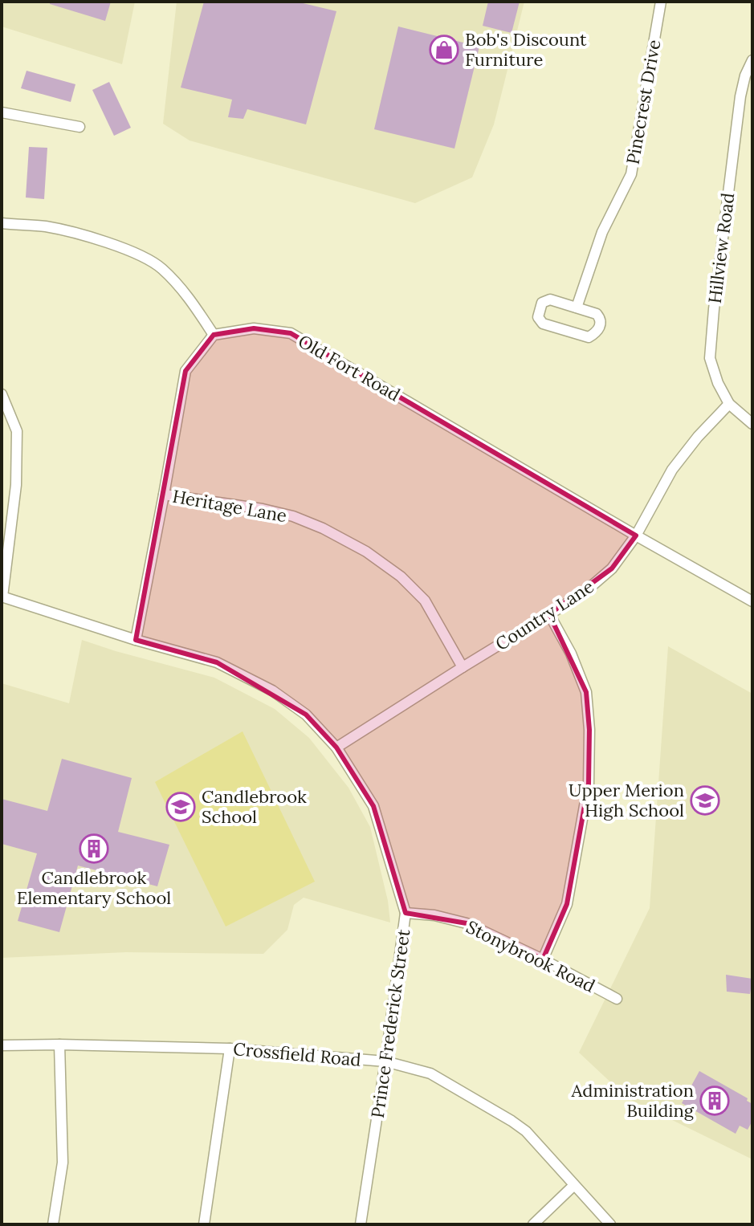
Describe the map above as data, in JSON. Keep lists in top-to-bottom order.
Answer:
{
  "streets": {
    "street": [
      "Pinecrest Drive",
      "Hillview Road",
      "Old Fort Road",
      "Heritage Lane",
      "Country Lane",
      "Stonybrook Road",
      "Prince Frederick Street",
      "Crossfield Road"
    ]
  },
  "crossings": [
    ["Hillview Road", "Country Lane"],
    ["Old Fort Road", "Country Lane"],
    ["Heritage Lane", "Country Lane"],
    ["Country Lane", "Prince Frederick Street"],
    ["Stonybrook Road", "Prince Frederick Street"],
    ["Prince Frederick Street", "Crossfield Road"]
  ],
  "places": {
    "shop": ["Bob's Discount Furniture"],
    "school or university": ["Upper Merion High School", "Candlebrook School"],
    "building": ["Candlebrook Elementary School", "Administration Building"]
  }
}
